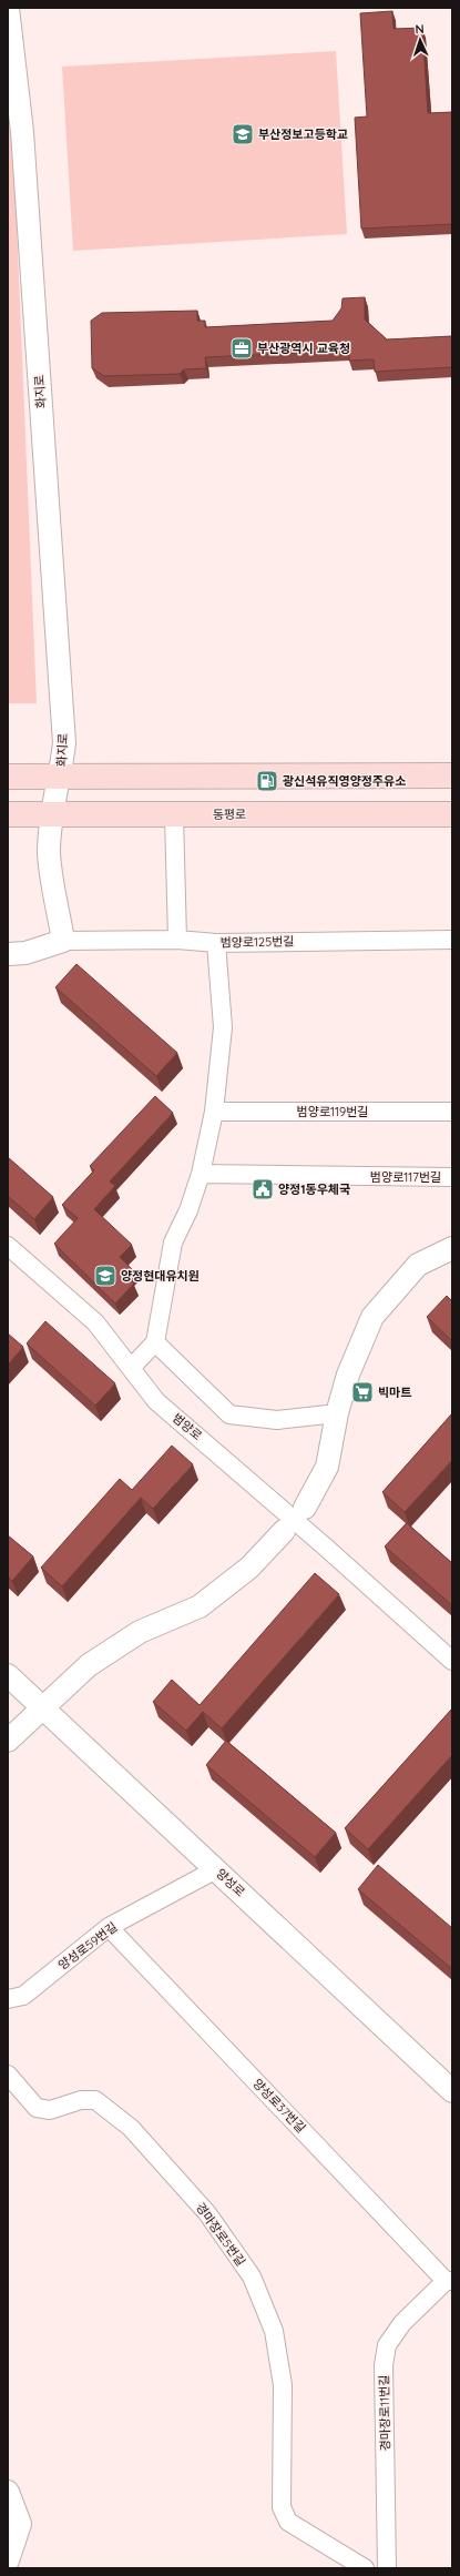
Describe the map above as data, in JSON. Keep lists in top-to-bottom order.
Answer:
{
  "streets": {
    "main road": ["동평로"],
    "street": [
      "화지로",
      "범양로125번길",
      "범양로119번길",
      "범양로117번길",
      "범양로",
      "양성로",
      "양성로59번길",
      "양성로37번길",
      "경마장로5번길",
      "경마장로11번길"
    ]
  },
  "crossings": [
    ["화지로", "동평로"],
    ["화지로", "범양로125번길"],
    ["양성로", "양성로59번길"],
    ["양성로59번길", "양성로37번길"],
    ["양성로37번길", "경마장로11번길"]
  ],
  "places": {
    "school or university": ["부산정보고등학교", "양정현대유치원"],
    "office": ["부산광역시 교육청"],
    "fuel station": ["광신석유직영양정주유소"],
    "public building": ["양정1동우체국"],
    "supermarket": ["빅마트"]
  },
  "north": "top"
}
